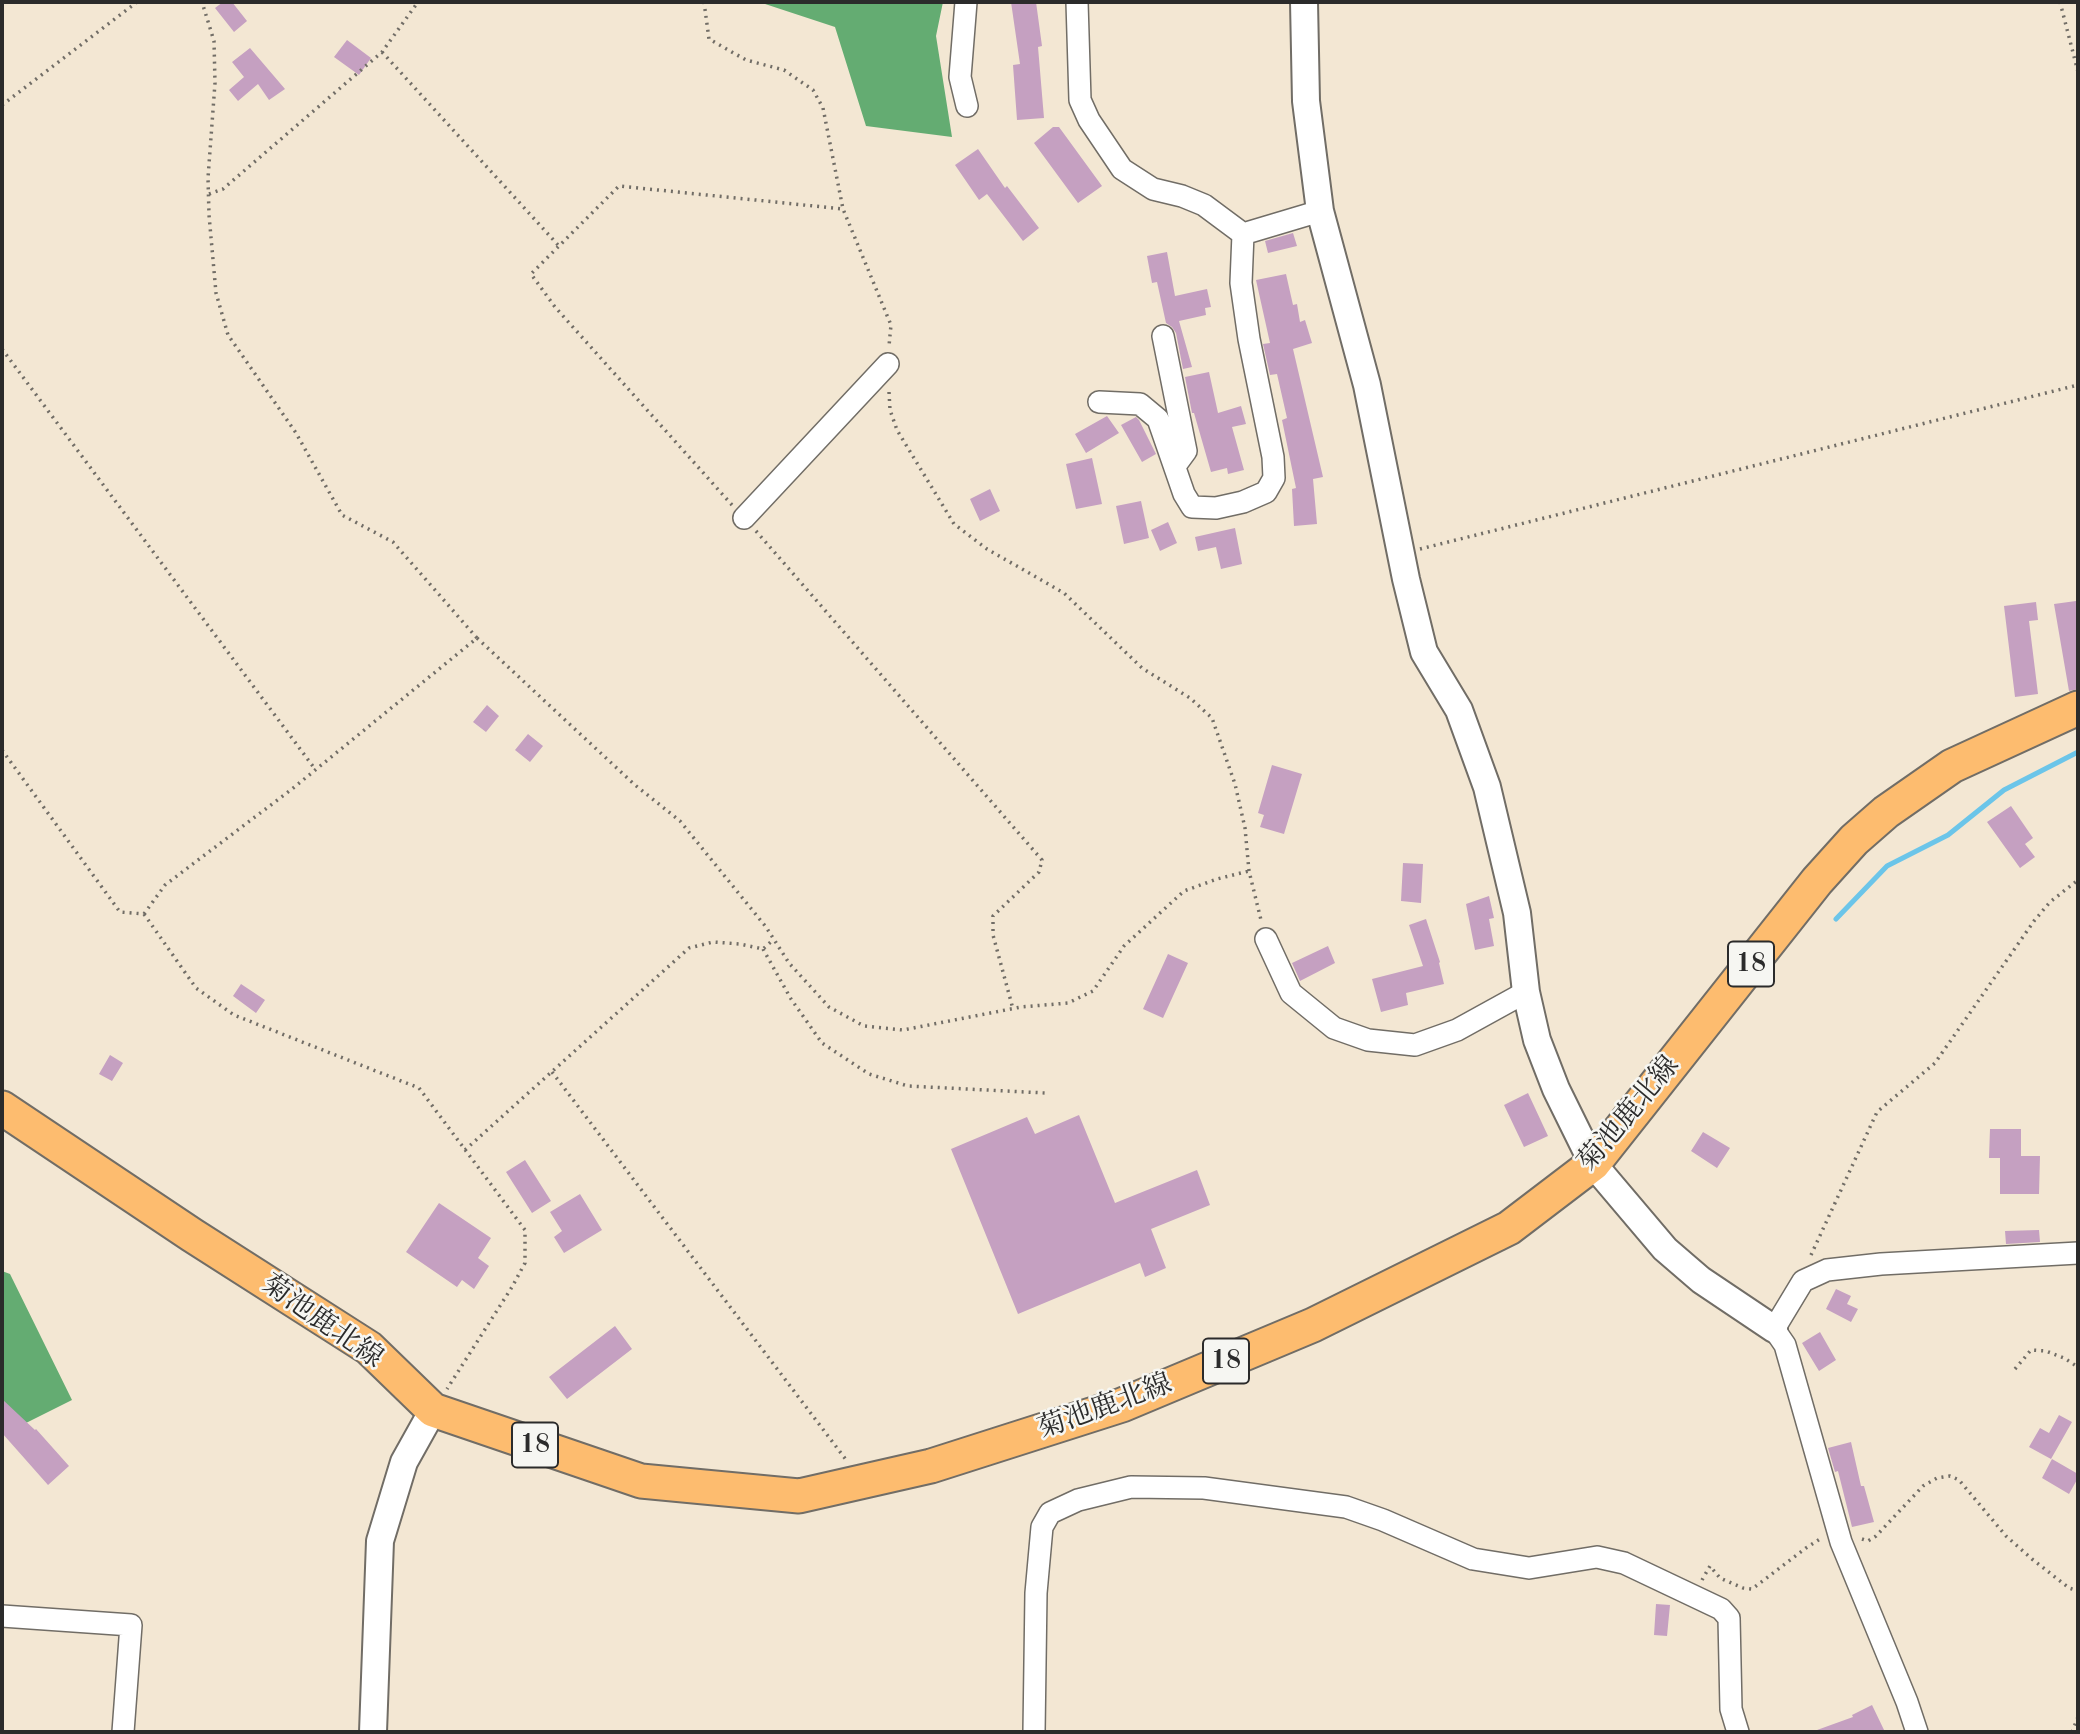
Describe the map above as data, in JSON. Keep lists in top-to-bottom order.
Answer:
{
  "streets": {
    "main road": ["18", "菊池鹿北線"]
  }
}
